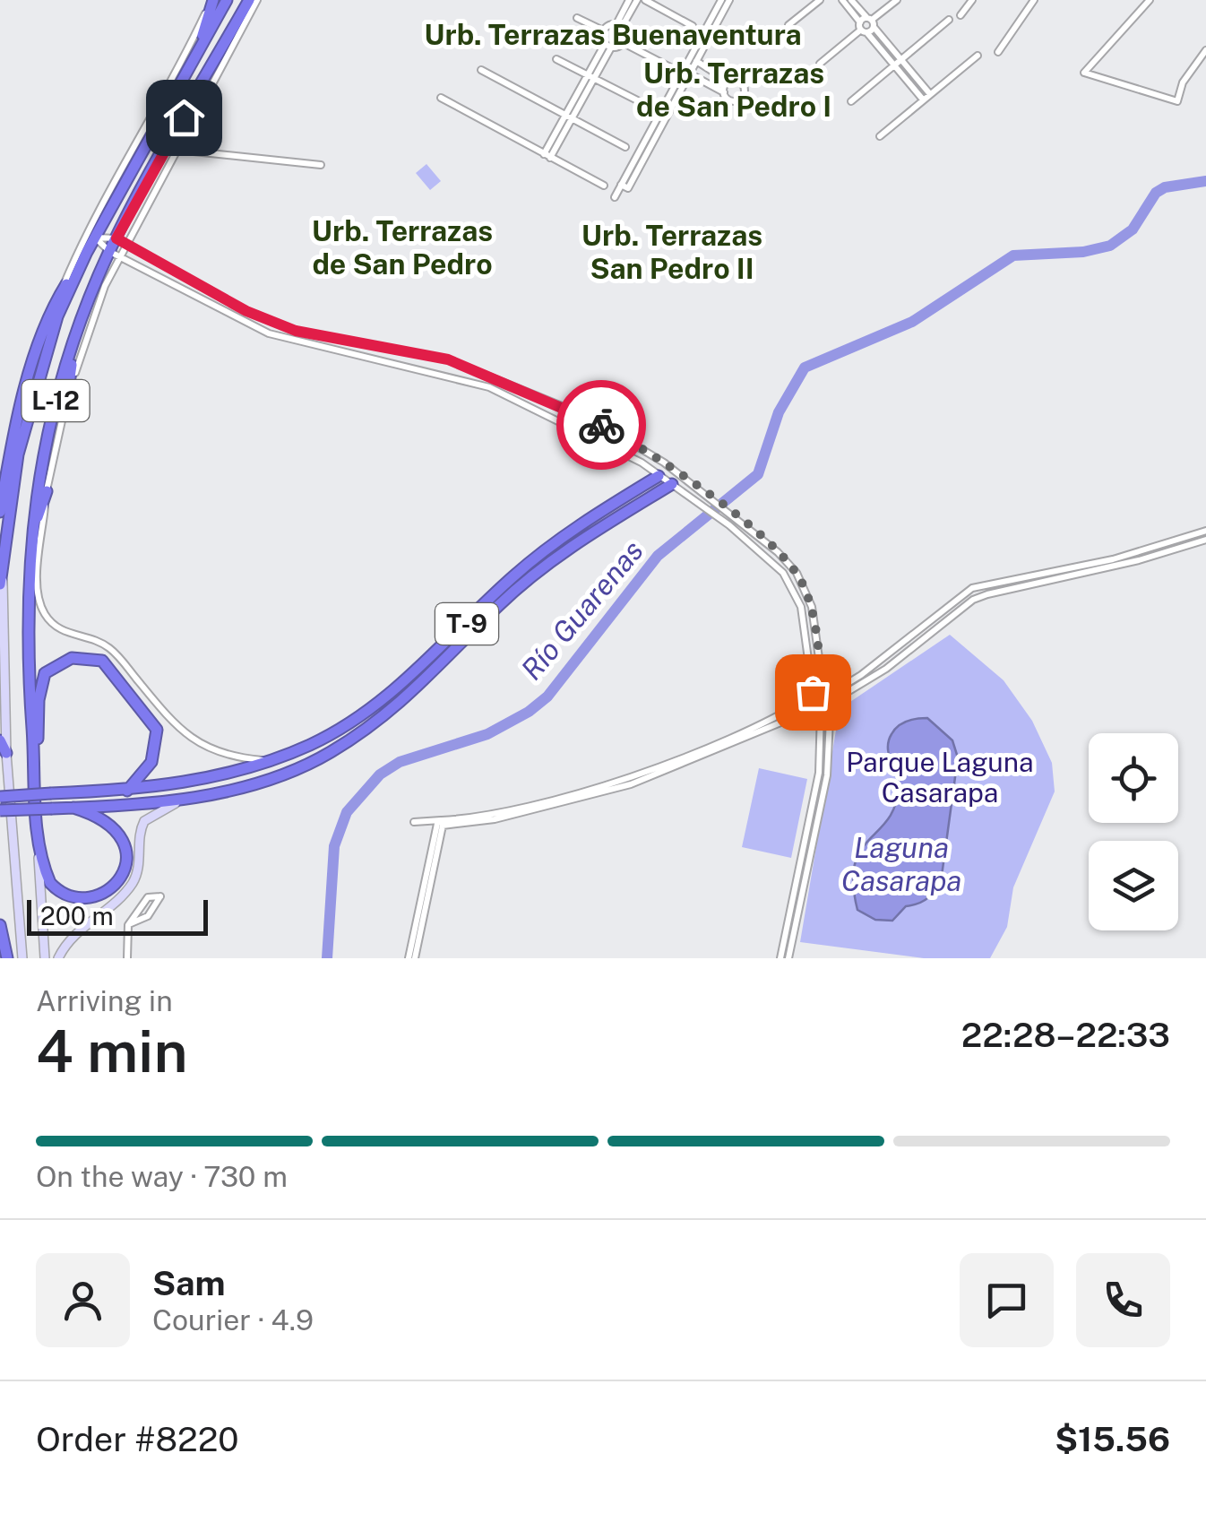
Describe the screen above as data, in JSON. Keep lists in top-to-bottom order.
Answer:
{
  "streets": {
    "highway": ["L-12", "T-9"]
  },
  "districts": [
    "Urb. Terrazas Buenaventura",
    "Urb. Terrazas de San Pedro I",
    "Urb. Terrazas de San Pedro",
    "Urb. Terrazas San Pedro II"
  ],
  "water": ["Río Guarenas", "Laguna Casarapa"],
  "parks": ["Parque Laguna Casarapa"],
  "scale_bar": "200 m",
  "page": {
    "scale": "200 m",
    "heading": ["4 min", "Arriving in", "22:28–22:33"],
    "panel": [
      "Sam",
      "Courier · 4.9",
      "Order #8220",
      "$15.56"
    ],
    "bar": "On the way · 730 m"
  }
}
